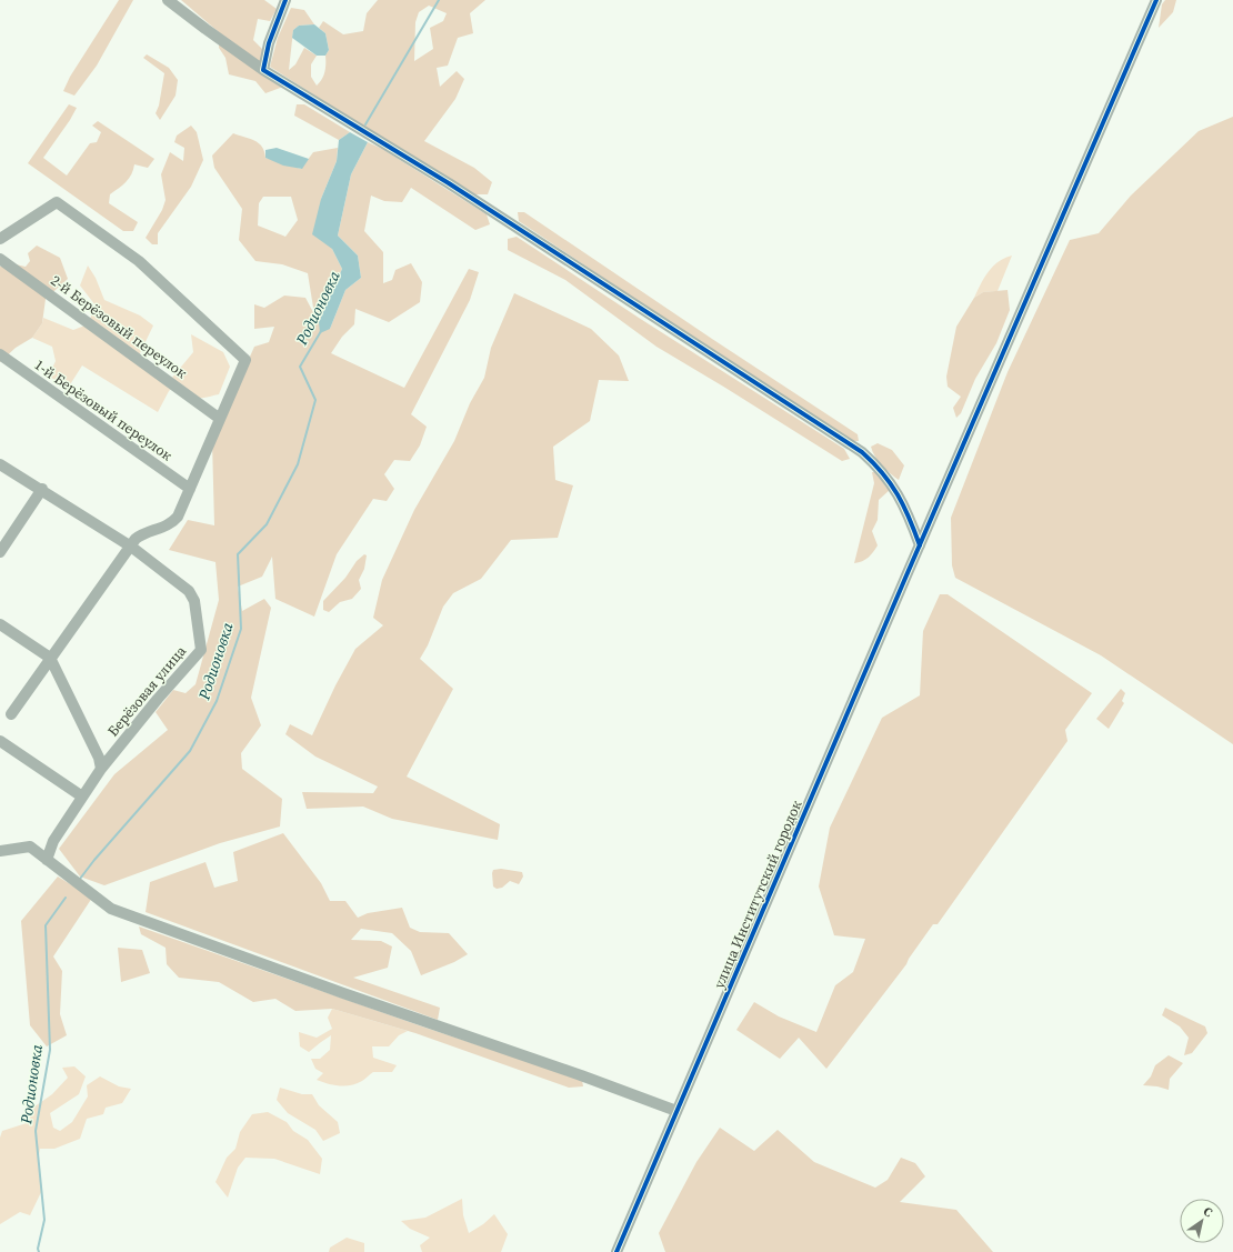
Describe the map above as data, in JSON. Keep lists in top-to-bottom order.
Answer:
{
  "streets": {
    "street": [
      "2-й Берёзовый переулок",
      "1-й Берёзовый переулок",
      "Берёзовая улица",
      "улица Институтский городок"
    ]
  },
  "water": ["Родионовка"],
  "north": "top right"
}
